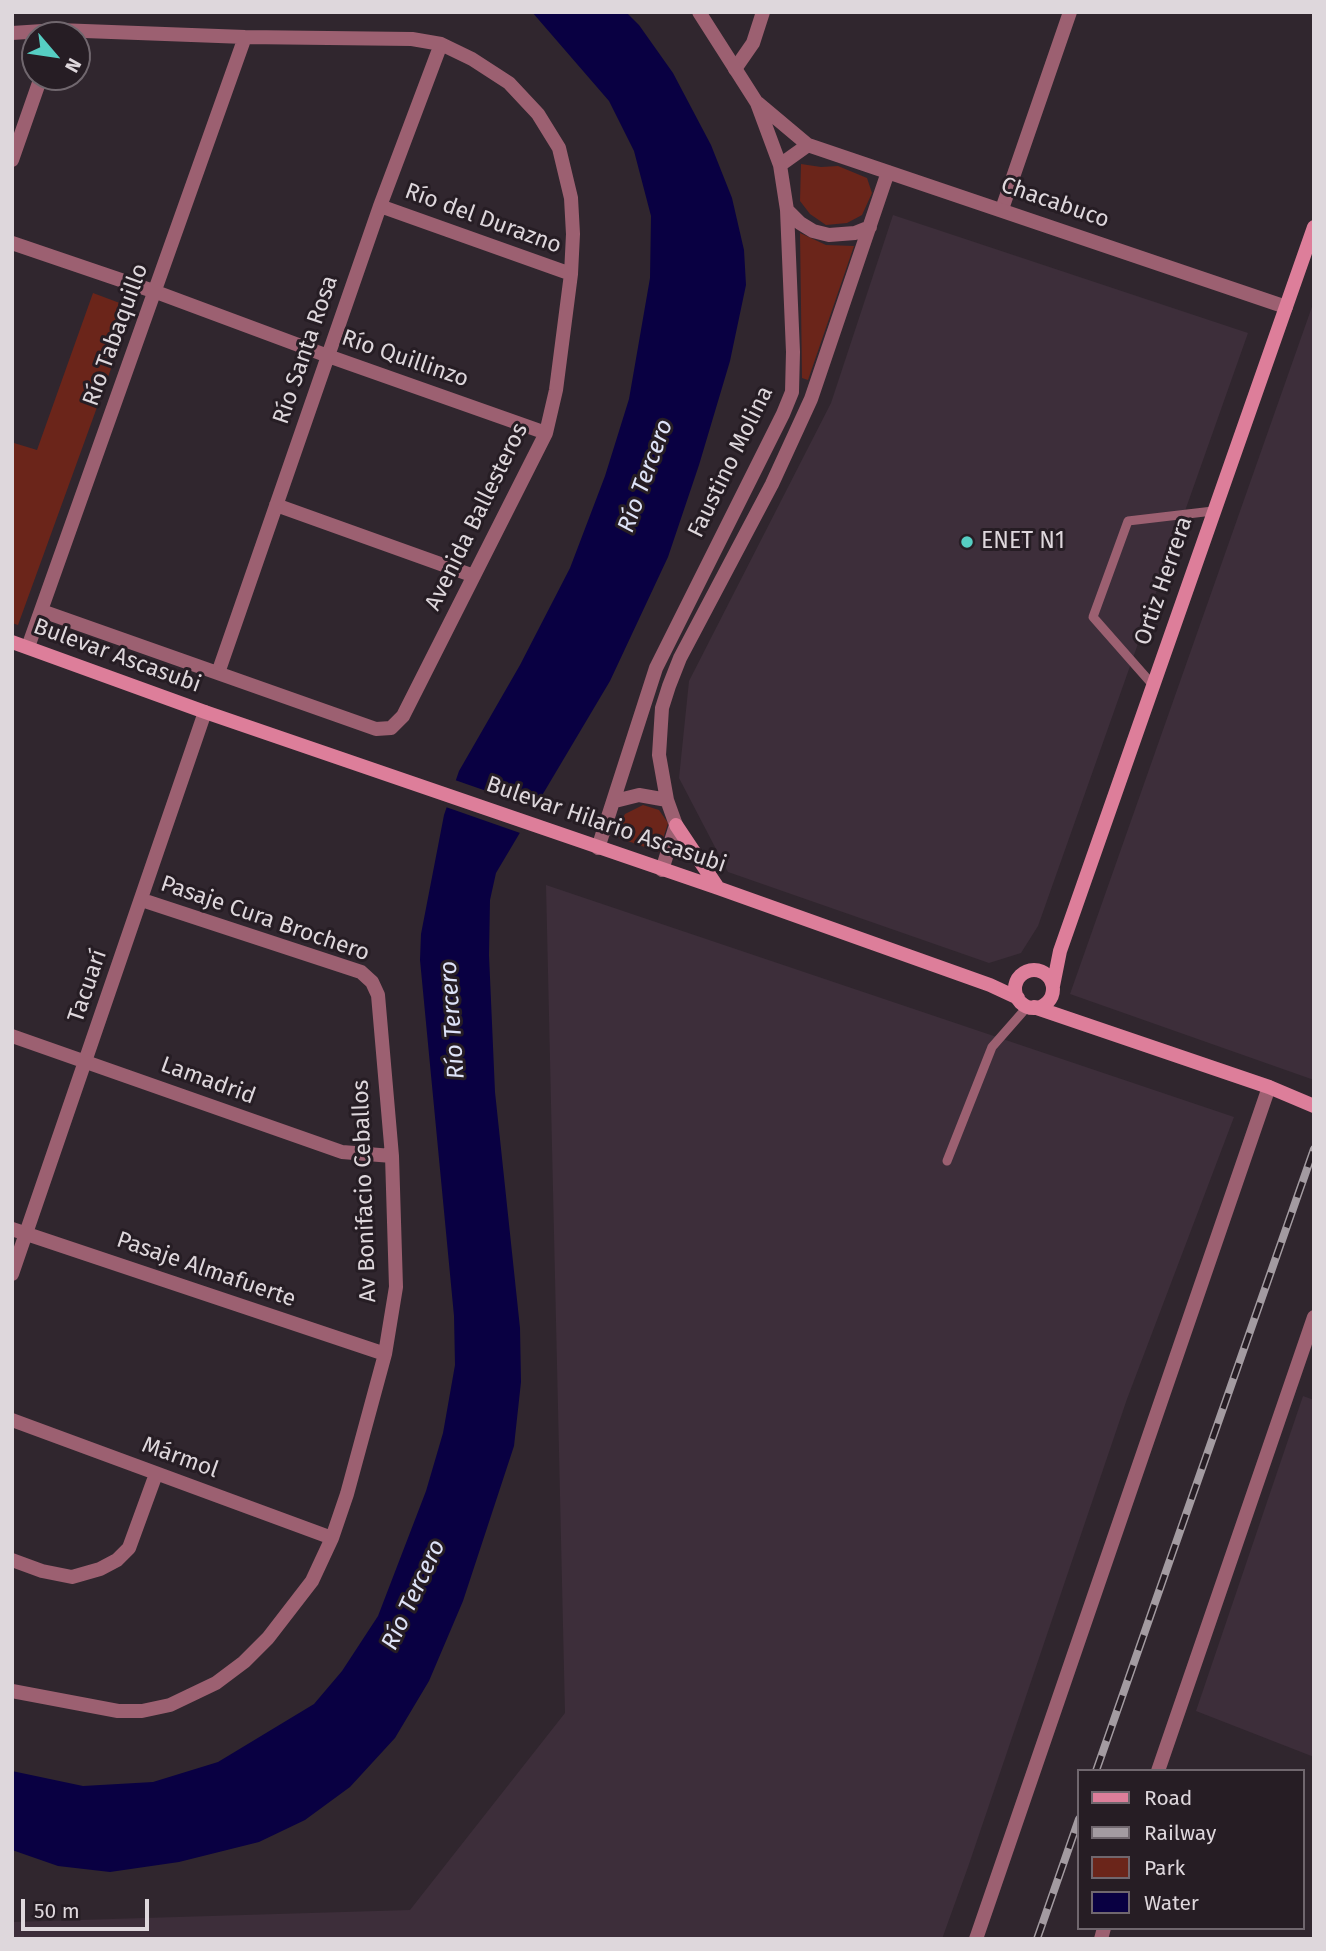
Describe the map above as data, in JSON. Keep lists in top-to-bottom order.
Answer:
{
  "streets": {
    "main road": ["Ortiz Herrera", "Bulevar Ascasubi", "Bulevar Hilario Ascasubi"],
    "street": [
      "Chacabuco",
      "Río del Durazno",
      "Río Tabaquillo",
      "Río Santa Rosa",
      "Río Quillinzo",
      "Faustino Molina",
      "Avenida Ballesteros",
      "Pasaje Cura Brochero",
      "Tacuarí",
      "Lamadrid",
      "Av Bonifacio Ceballos",
      "Pasaje Almafuerte",
      "Mármol"
    ]
  },
  "crossings": [
    ["Chacabuco", "Faustino Molina"],
    ["Chacabuco", "Ortiz Herrera"],
    ["Río del Durazno", "Río Santa Rosa"],
    ["Río del Durazno", "Avenida Ballesteros"],
    ["Río Tabaquillo", "Río Quillinzo"],
    ["Río Tabaquillo", "Avenida Ballesteros"],
    ["Río Tabaquillo", "Bulevar Ascasubi"],
    ["Río Santa Rosa", "Río Quillinzo"],
    ["Río Santa Rosa", "Avenida Ballesteros"],
    ["Río Quillinzo", "Avenida Ballesteros"],
    ["Faustino Molina", "Bulevar Hilario Ascasubi"],
    ["Ortiz Herrera", "Bulevar Hilario Ascasubi"],
    ["Bulevar Ascasubi", "Bulevar Hilario Ascasubi"],
    ["Bulevar Ascasubi", "Tacuarí"],
    ["Bulevar Hilario Ascasubi", "Tacuarí"],
    ["Pasaje Cura Brochero", "Tacuarí"],
    ["Pasaje Cura Brochero", "Av Bonifacio Ceballos"],
    ["Tacuarí", "Lamadrid"],
    ["Tacuarí", "Pasaje Almafuerte"],
    ["Lamadrid", "Av Bonifacio Ceballos"],
    ["Av Bonifacio Ceballos", "Pasaje Almafuerte"],
    ["Av Bonifacio Ceballos", "Mármol"]
  ],
  "water": ["Río Tercero"],
  "places": ["ENET N1"],
  "legend": [
    "Road",
    "Railway",
    "Park",
    "Water"
  ],
  "scale_bar": "50 m",
  "north": "bottom right"
}
